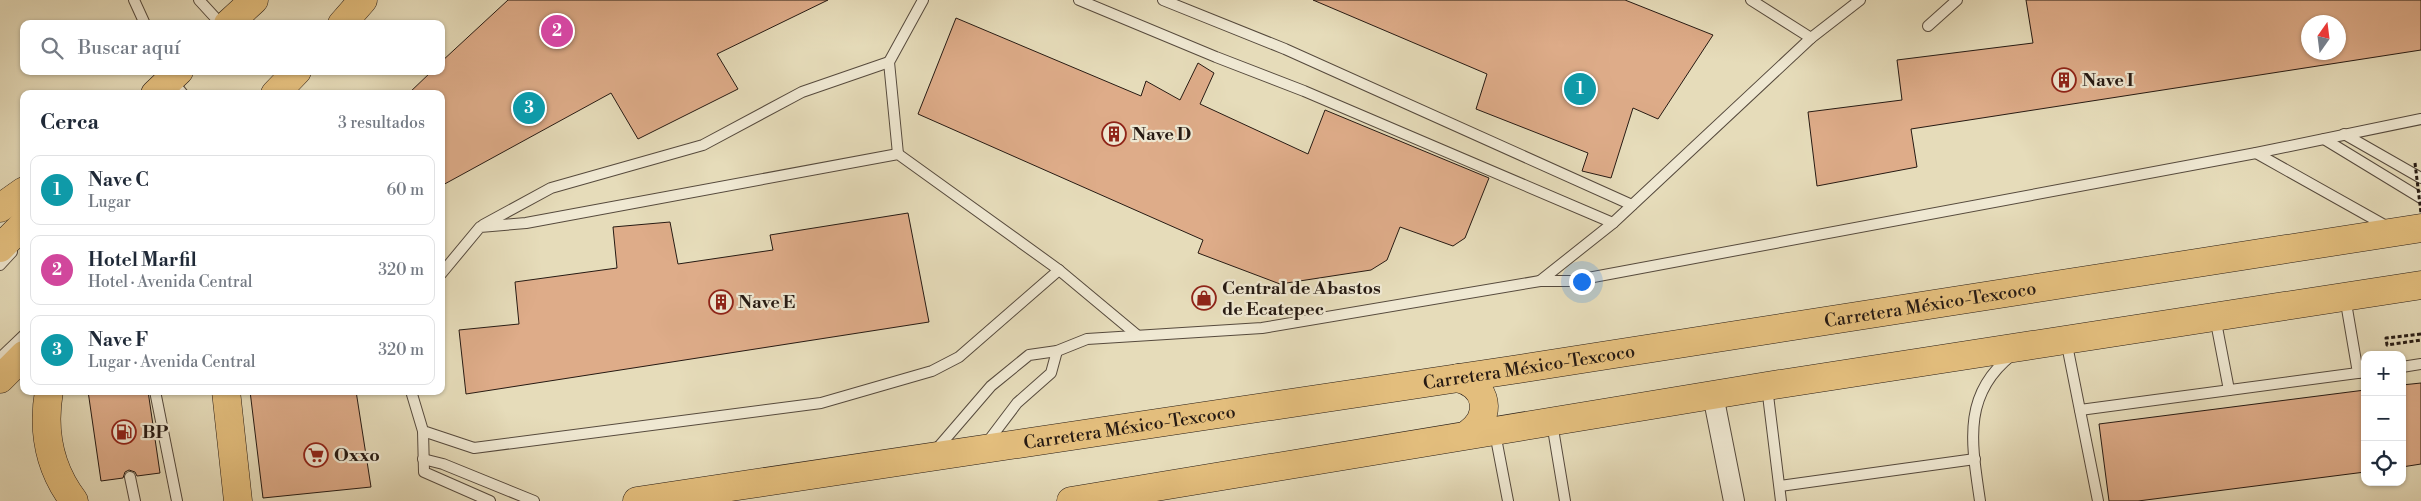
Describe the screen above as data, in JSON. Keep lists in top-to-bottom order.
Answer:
{
  "streets": {
    "highway": ["Carretera México-Texcoco"]
  },
  "places": {
    "building": ["Nave I", "Nave D", "Nave E"],
    "shop": ["Central de Abastos de Ecatepec"],
    "fuel station": ["BP"],
    "supermarket": ["Oxxo"]
  },
  "north": "top",
  "page": {
    "pins": ["2", "1", "3"],
    "search": "Buscar aquí",
    "heading": ["Cerca", "3 resultados"],
    "list": [
      {
        "mark": "1",
        "name": "Nave C",
        "note": "Lugar",
        "value": "60 m"
      },
      {
        "mark": "2",
        "name": "Hotel Marfil",
        "note": "Hotel · Avenida Central",
        "value": "320 m"
      },
      {
        "mark": "3",
        "name": "Nave F",
        "note": "Lugar · Avenida Central",
        "value": "320 m"
      }
    ],
    "map_buttons": ["+", "−"]
  }
}
